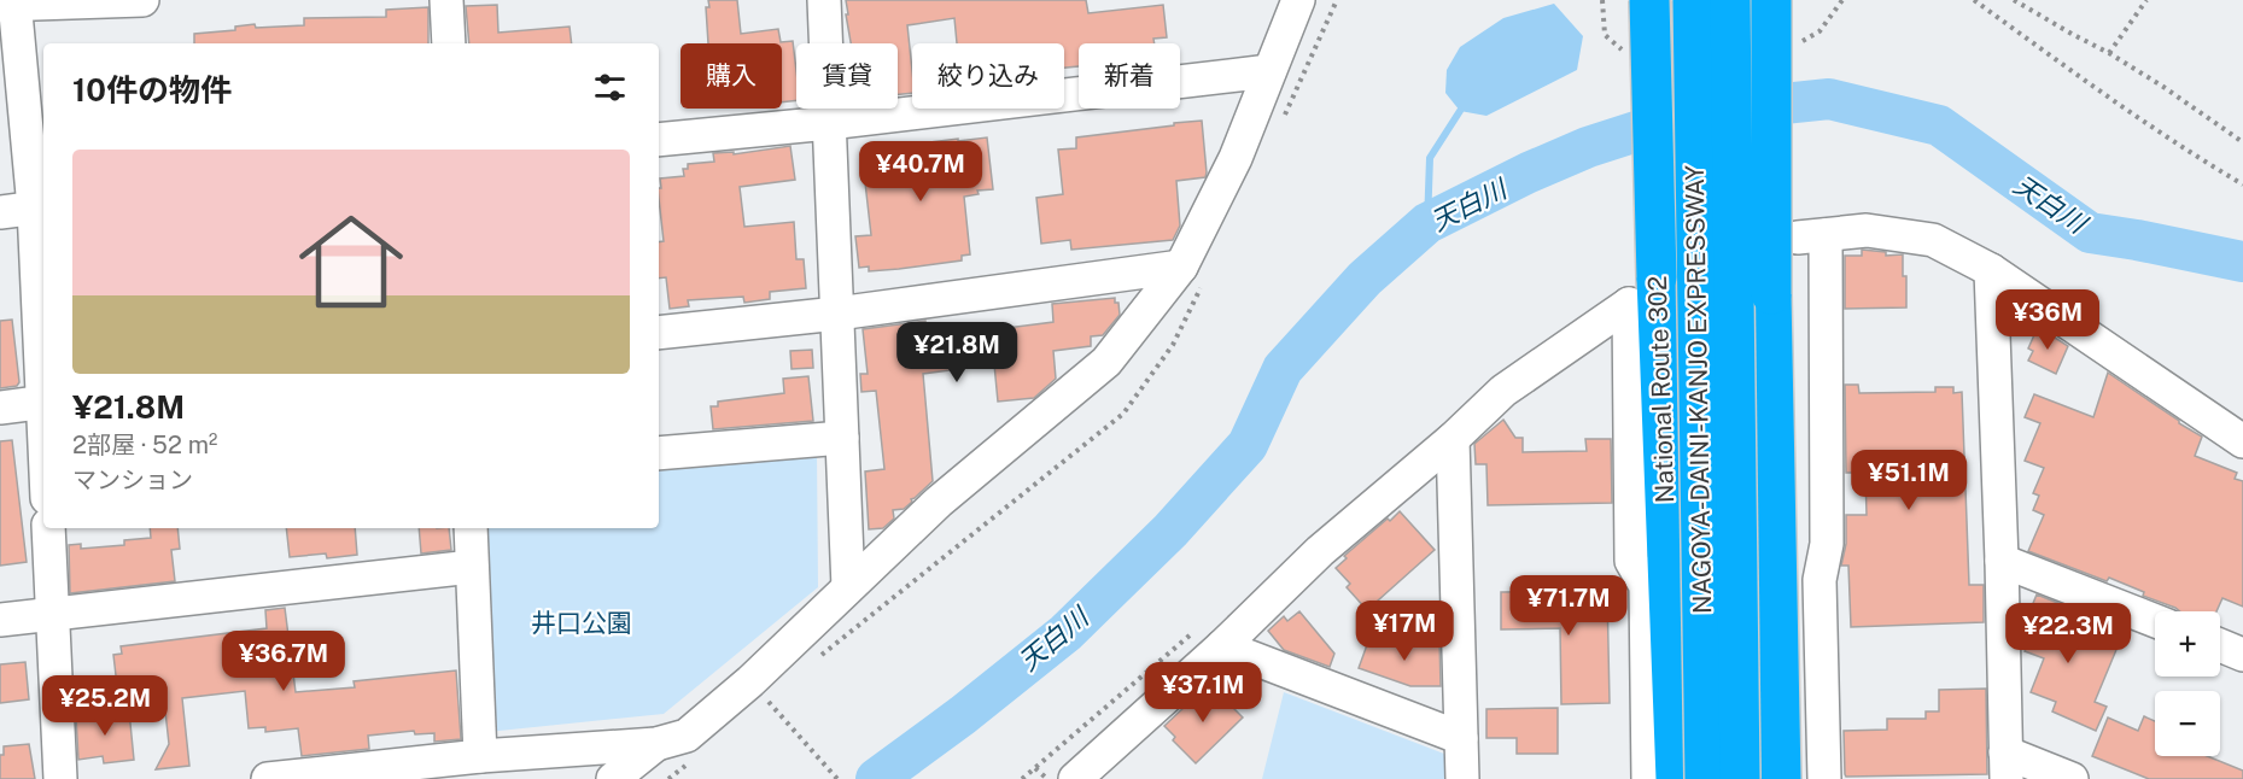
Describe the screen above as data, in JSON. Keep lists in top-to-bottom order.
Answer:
{
  "streets": {
    "highway": ["National Route 302", "NAGOYA-DAINI-KANJO EXPRESSWAY"]
  },
  "water": ["天白川"],
  "parks": ["井口公園"],
  "page": {
    "chip": [
      "購入",
      "賃貸",
      "絞り込み",
      "新着"
    ],
    "heading": "10件の物件",
    "list": [
      {
        "name": "¥21.8M",
        "note": "2部屋 · 52 m² · マンション"
      }
    ],
    "price": [
      "¥40.7M",
      "¥36M",
      "¥21.8M",
      "¥51.1M",
      "¥71.7M",
      "¥17M",
      "¥22.3M",
      "¥36.7M",
      "¥37.1M",
      "¥25.2M"
    ],
    "map_buttons": ["+", "−"]
  }
}
